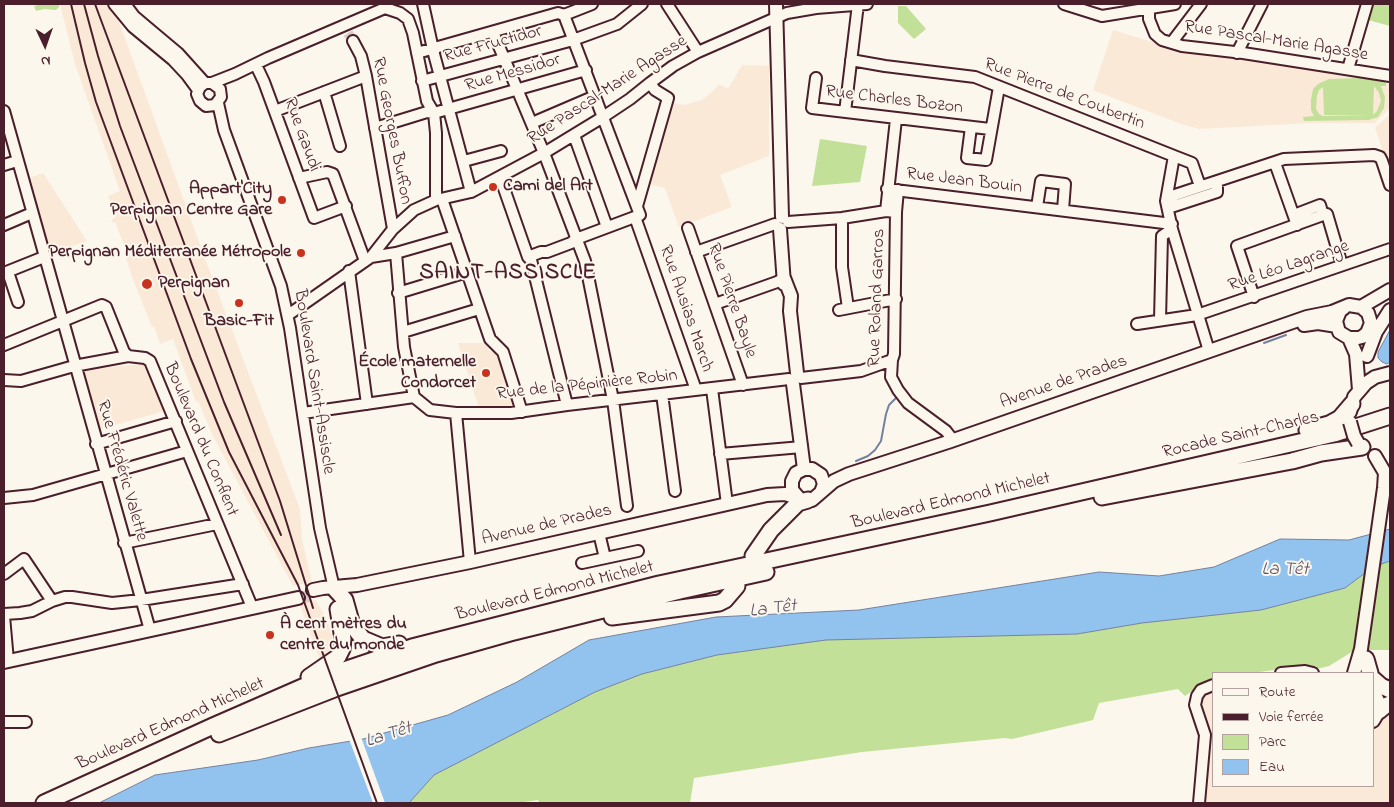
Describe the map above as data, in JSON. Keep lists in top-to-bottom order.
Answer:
{
  "streets": {
    "highway": ["Rocade Saint-Charles", "Boulevard Edmond Michelet"],
    "main road": ["Avenue de Prades"],
    "street": [
      "Rue Pascal-Marie Agasse",
      "Rue Fructidor",
      "Rue Messidor",
      "Rue Pierre de Coubertin",
      "Rue Charles Bozon",
      "Rue Georges Buffon",
      "Rue Gaudi",
      "Rue Jean Bouin",
      "Rue Léo Lagrange",
      "Rue Roland Garros",
      "Rue Pierre Bayle",
      "Rue Ausias March",
      "Boulevard Saint-Assiscle",
      "Rue de la Pépinière Robin",
      "Boulevard du Conflent",
      "Rue Frédéric Valette"
    ]
  },
  "crossings": [
    ["Rue Pascal-Marie Agasse", "Rue Georges Buffon"],
    ["Rue Pascal-Marie Agasse", "Boulevard Saint-Assiscle"],
    ["Rue Messidor", "Rue Georges Buffon"],
    ["Rue Pierre de Coubertin", "Rue Charles Bozon"],
    ["Rue Charles Bozon", "Rue Roland Garros"],
    ["Rue Jean Bouin", "Rue Roland Garros"],
    ["Rue Roland Garros", "Avenue de Prades"],
    ["Rue Roland Garros", "Rue de la Pépinière Robin"],
    ["Rue Pierre Bayle", "Rue de la Pépinière Robin"],
    ["Rue Ausias March", "Rue de la Pépinière Robin"],
    ["Boulevard Saint-Assiscle", "Avenue de Prades"],
    ["Rocade Saint-Charles", "Boulevard Edmond Michelet"]
  ],
  "districts": ["SAINT-ASSISCLE"],
  "water": ["La Têt"],
  "places": [
    "Cami del Art",
    "Appart'City Perpignan Centre Gare",
    "Perpignan Méditerranée Métropole",
    "Perpignan",
    "Basic-Fit",
    "École maternelle Condorcet",
    "À cent mètres du centre du monde"
  ],
  "legend": [
    "Route",
    "Voie ferrée",
    "Parc",
    "Eau"
  ],
  "north": "bottom"
}
